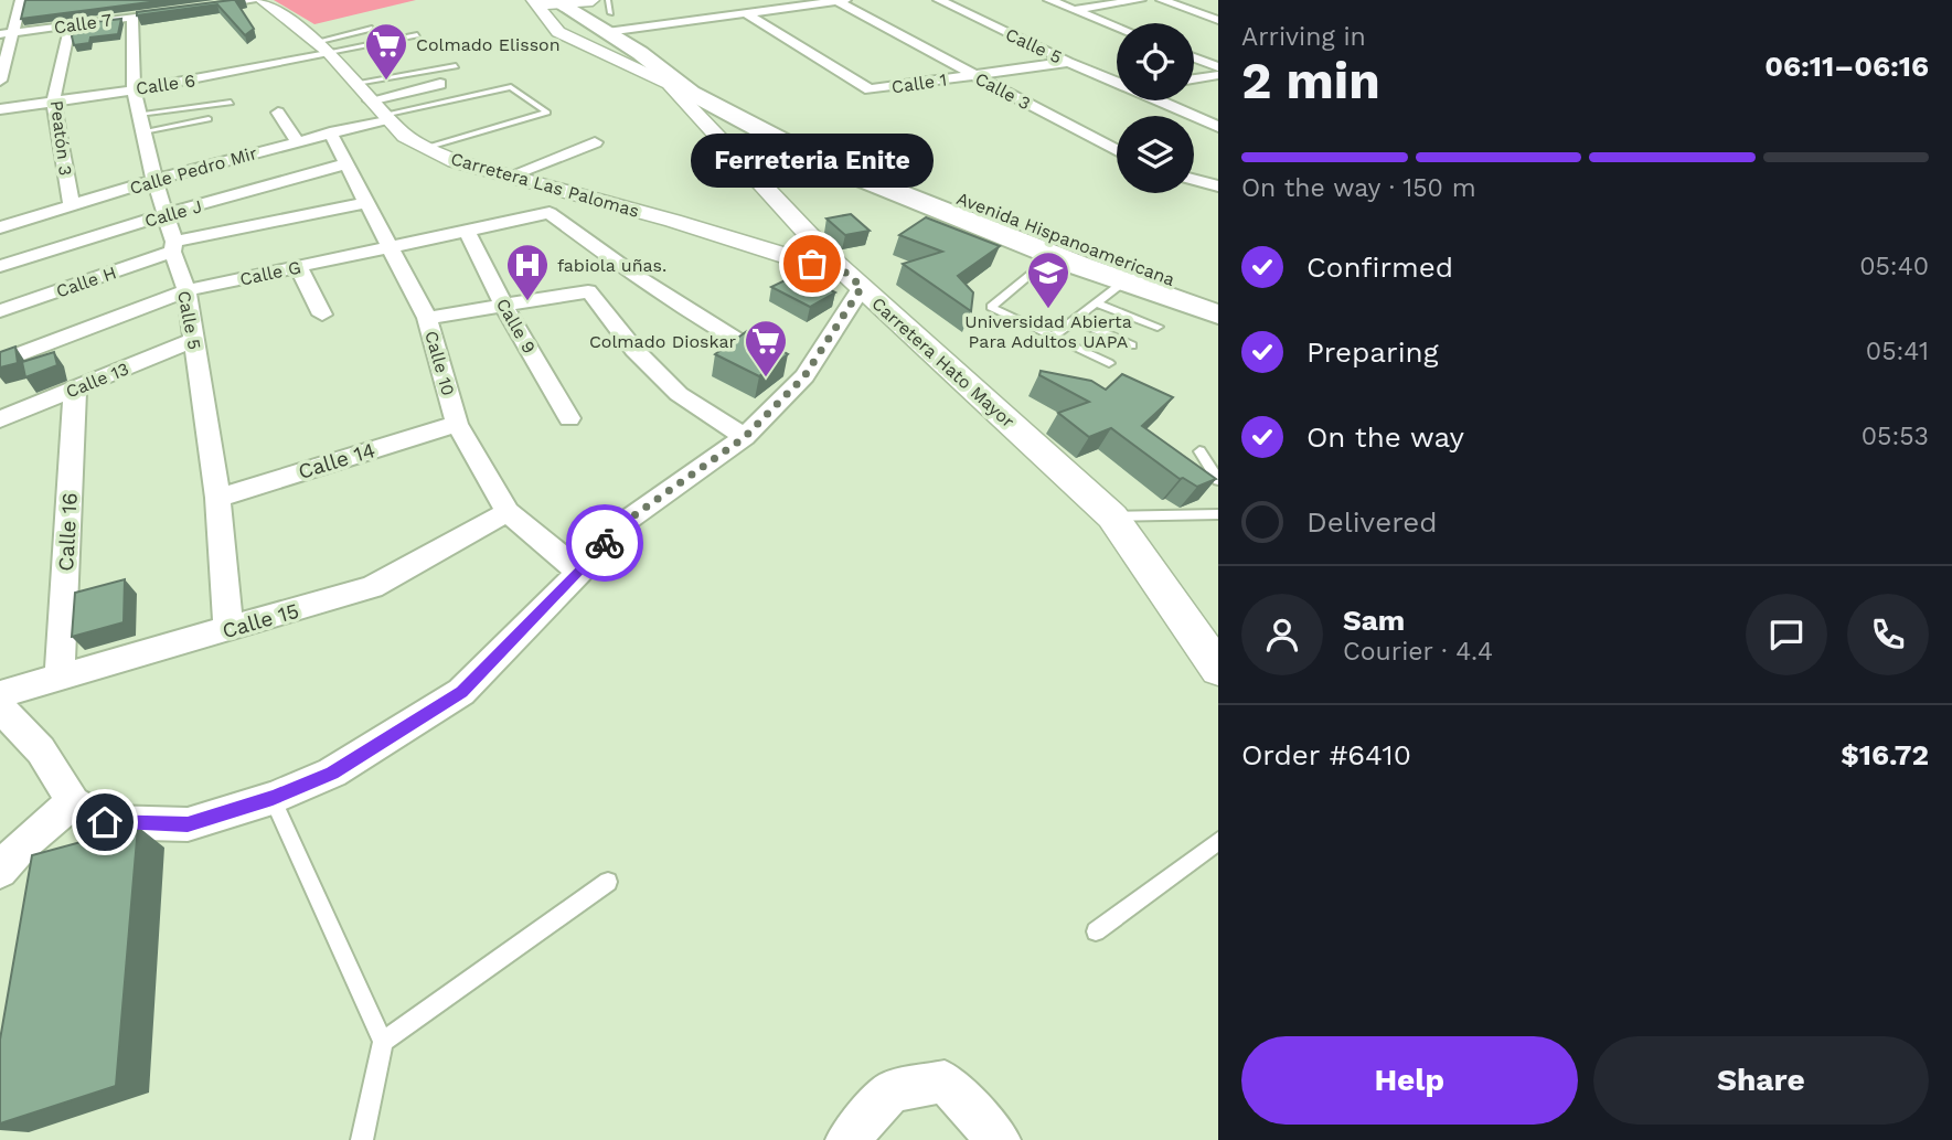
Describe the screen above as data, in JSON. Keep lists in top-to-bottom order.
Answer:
{
  "streets": {
    "main road": ["Avenida Hispanoamericana"],
    "street": [
      "Calle 7",
      "Calle 5",
      "Calle 1",
      "Calle 6",
      "Calle 3",
      "Peatón 3",
      "Calle Pedro Mir",
      "Carretera Las Palomas",
      "Calle J",
      "Calle G",
      "Calle H",
      "Calle 9",
      "Carretera Hato Mayor",
      "Calle 10",
      "Calle 13",
      "Calle 14",
      "Calle 16",
      "Calle 15"
    ]
  },
  "crossings": [
    ["Calle 7", "Calle 5"],
    ["Calle 7", "Peatón 3"],
    ["Calle 5", "Calle 1"],
    ["Calle 5", "Calle 6"],
    ["Calle 5", "Calle Pedro Mir"],
    ["Calle 5", "Calle J"],
    ["Calle 5", "Calle G"],
    ["Calle 5", "Calle H"],
    ["Calle 5", "Calle 13"],
    ["Calle 5", "Calle 14"],
    ["Calle 5", "Calle 15"],
    ["Calle 1", "Calle 3"],
    ["Calle 6", "Peatón 3"],
    ["Calle 6", "Carretera Las Palomas"],
    ["Peatón 3", "Calle Pedro Mir"],
    ["Calle Pedro Mir", "Carretera Las Palomas"],
    ["Calle Pedro Mir", "Calle 10"],
    ["Carretera Las Palomas", "Carretera Hato Mayor"],
    ["Calle J", "Calle 10"],
    ["Avenida Hispanoamericana", "Carretera Hato Mayor"],
    ["Calle G", "Calle 9"],
    ["Calle G", "Calle 10"],
    ["Calle H", "Calle 10"],
    ["Calle 10", "Calle 14"],
    ["Calle 10", "Calle 15"],
    ["Calle 13", "Calle 16"],
    ["Calle 16", "Calle 15"]
  ],
  "places": {
    "supermarket": ["Colmado Elisson", "Colmado Dioskar"],
    "other": ["Ferreteria Enite"],
    "hospital": ["fabiola uñas."],
    "school or university": ["Universidad Abierta Para Adultos UAPA"]
  },
  "page": {
    "heading": ["2 min", "Arriving in", "06:11–06:16"],
    "panel": [
      "Sam",
      "Courier · 4.4",
      "Order #6410",
      "$16.72"
    ],
    "bar": "On the way · 150 m",
    "bubble": "Ferreteria Enite",
    "list": [
      ["Confirmed", "05:40"],
      ["Preparing", "05:41"],
      ["On the way", "05:53"],
      "Delivered"
    ],
    "buttons": ["Help", "Share"]
  }
}
